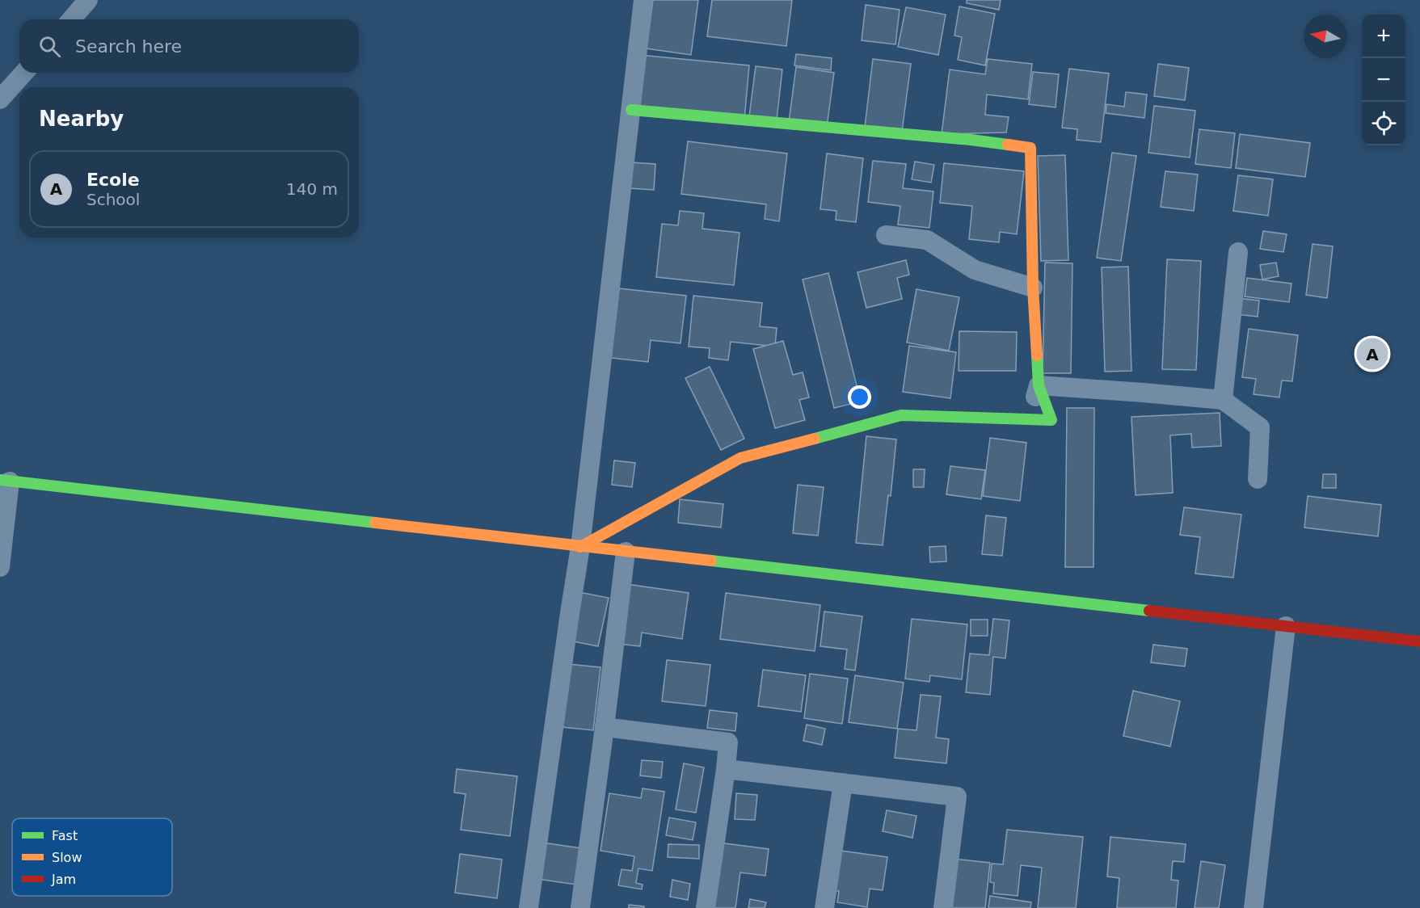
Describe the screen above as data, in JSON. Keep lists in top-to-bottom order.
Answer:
{
  "legend": ["Fast", "Slow", "Jam"],
  "north": "left",
  "page": {
    "map_buttons": ["+", "−"],
    "search": "Search here",
    "heading": "Nearby",
    "list": [
      {
        "mark": "A",
        "name": "Ecole",
        "note": "School",
        "value": "140 m"
      }
    ],
    "pins": "A"
  }
}
